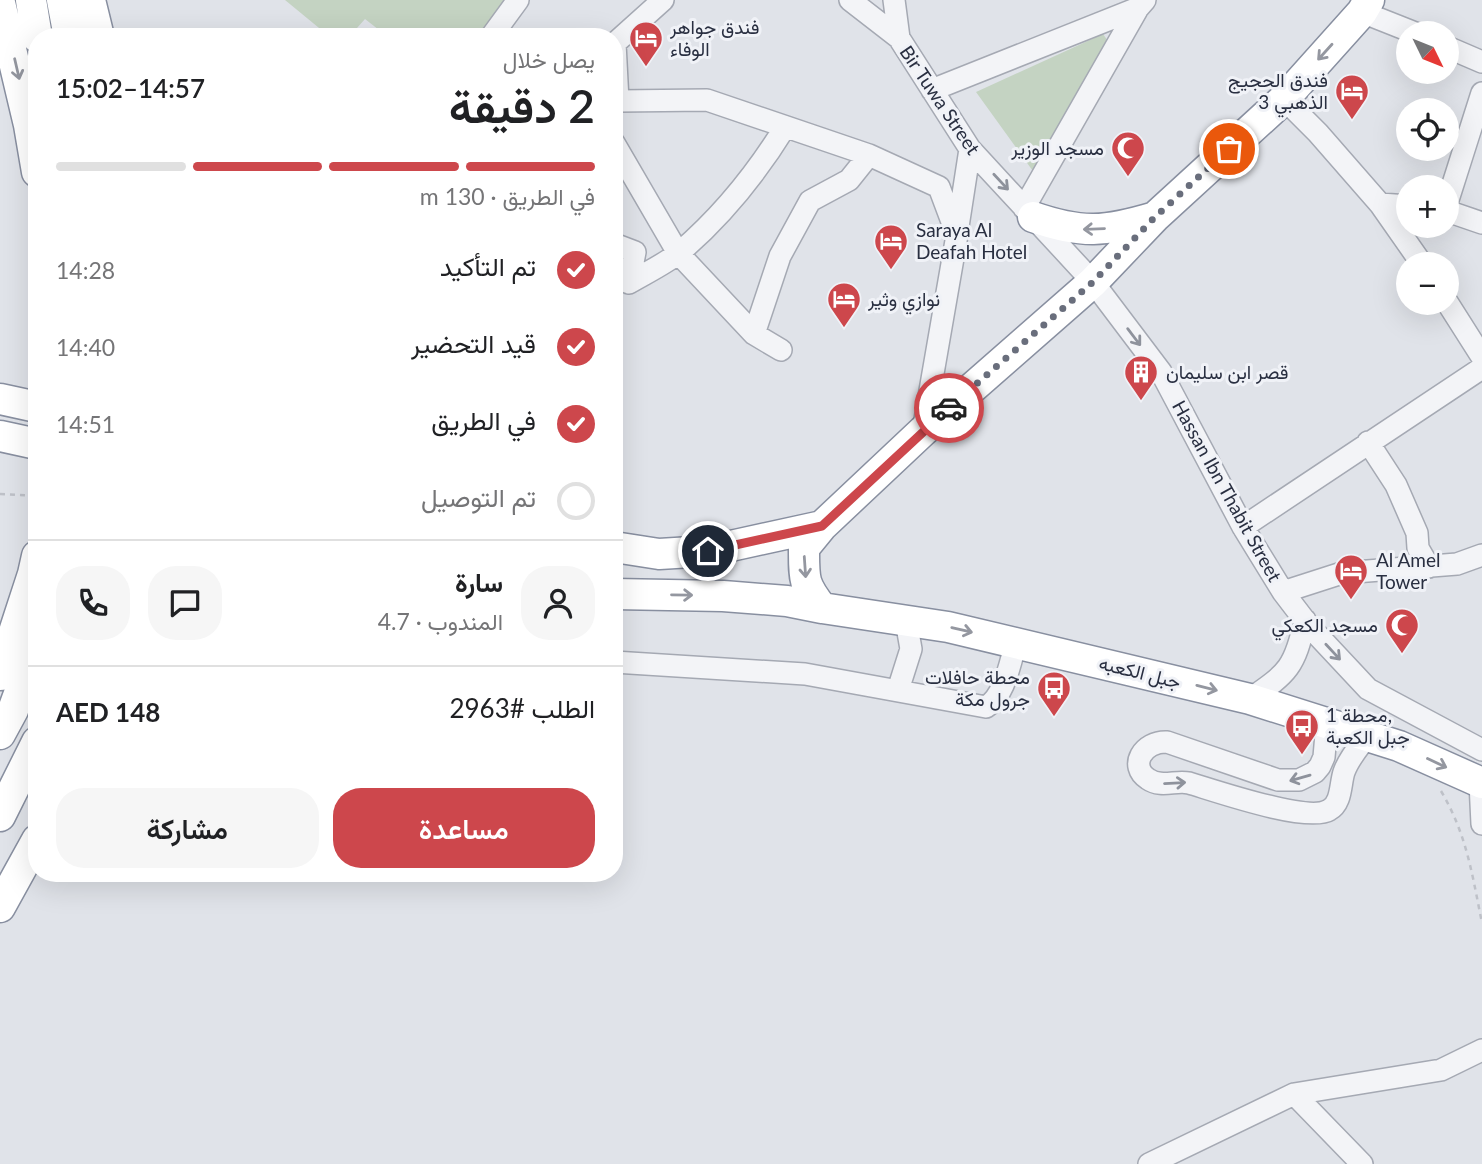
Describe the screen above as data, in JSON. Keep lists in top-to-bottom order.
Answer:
{
  "streets": {
    "highway": ["جبل الكعبه"],
    "street": ["Bir Tuwa Street", "Hassan Ibn Thabit Street"]
  },
  "crossings": [
    ["Bir Tuwa Street", "Hassan Ibn Thabit Street"]
  ],
  "one_way": ["Hassan Ibn Thabit Street", "جبل الكعبه"],
  "places": {
    "hotel": [
      "فندق جواهر الوفاء",
      "فندق الحجيج الذهبي 3",
      "Saraya Al Deafah Hotel",
      "نوازي وثير",
      "Al Amel Tower"
    ],
    "mosque": ["مسجد الوزير", "مسجد الكعكي"],
    "building": ["قصر ابن سليمان"],
    "bus stop": ["محطة حافلات جرول مكة", "محطة 1, جبل الكعبة"]
  },
  "north": "bottom right",
  "page": {
    "map_buttons": ["+", "−"],
    "heading": ["2 دقيقة", "يصل خلال", "14:57–15:02"],
    "panel": [
      "سارة",
      "المندوب · 4.7",
      "الطلب #2963",
      "AED 148"
    ],
    "bar": "في الطريق · 130 m",
    "list": [
      ["تم التأكيد", "14:28"],
      ["قيد التحضير", "14:40"],
      ["في الطريق", "14:51"],
      "تم التوصيل"
    ],
    "buttons": ["مساعدة", "مشاركة"]
  }
}
